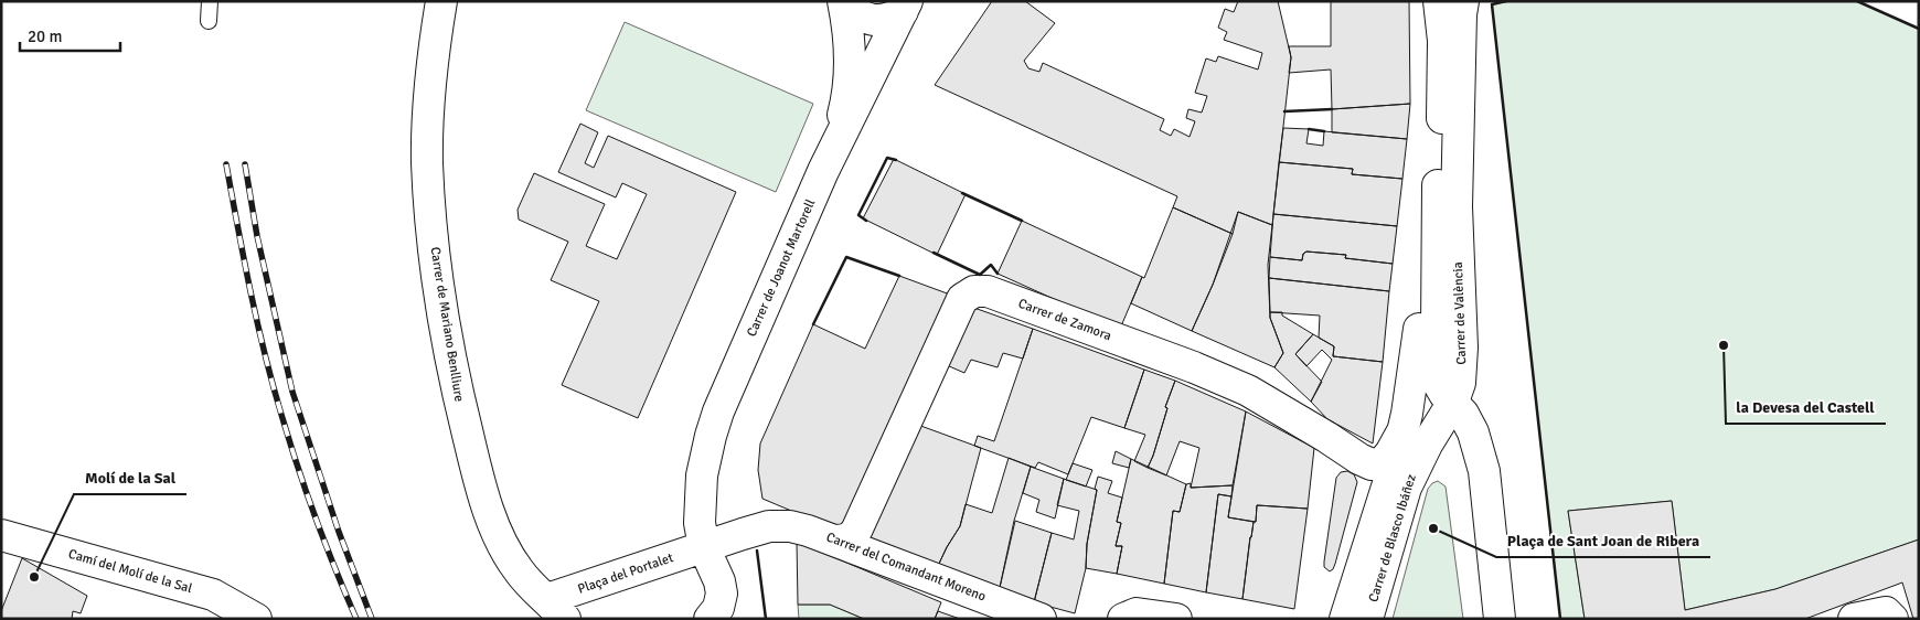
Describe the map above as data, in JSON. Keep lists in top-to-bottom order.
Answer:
{
  "streets": {
    "street": [
      "Carrer de Joanot Martorell",
      "Carrer de València",
      "Carrer de Zamora",
      "Carrer de Mariano Benlliure",
      "Carrer de Blasco Ibáñez",
      "Carrer del Comandant Moreno",
      "Camí del Molí de la Sal",
      "Plaça del Portalet"
    ]
  },
  "crossings": [
    ["Carrer de Joanot Martorell", "Plaça del Portalet"],
    ["Carrer de València", "Carrer de Blasco Ibáñez"],
    ["Carrer de Zamora", "Carrer del Comandant Moreno"],
    ["Carrer de Mariano Benlliure", "Plaça del Portalet"],
    ["Carrer del Comandant Moreno", "Plaça del Portalet"]
  ],
  "places": ["la Devesa del Castell", "Plaça de Sant Joan de Ribera", "Molí de la Sal"],
  "scale_bar": "20 m"
}
